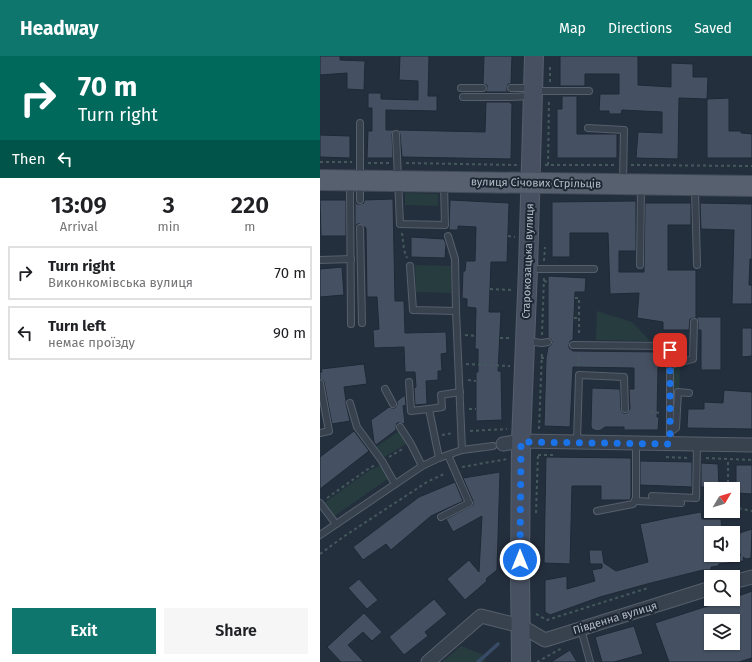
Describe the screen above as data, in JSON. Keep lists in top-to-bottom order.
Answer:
{
  "streets": {
    "main road": ["вулиця Січових Стрільців"],
    "street": ["Старокозацька вулиця", "Південна вулиця"]
  },
  "crossings": [
    ["вулиця Січових Стрільців", "Старокозацька вулиця"],
    ["Старокозацька вулиця", "Південна вулиця"]
  ],
  "north": "top right",
  "page": {
    "header": "Headway",
    "nav": ["Map", "Directions", "Saved"],
    "turn": ["70 m", "Turn right"],
    "then": "Then",
    "eta": [
      "13:09",
      "Arrival",
      "3",
      "min",
      "220",
      "m"
    ],
    "list": [
      {
        "name": "Turn right",
        "note": "Виконкомівська вулиця",
        "value": "70 m"
      },
      {
        "name": "Turn left",
        "note": "немає проїзду",
        "value": "90 m"
      }
    ],
    "buttons": ["Exit", "Share"]
  }
}
